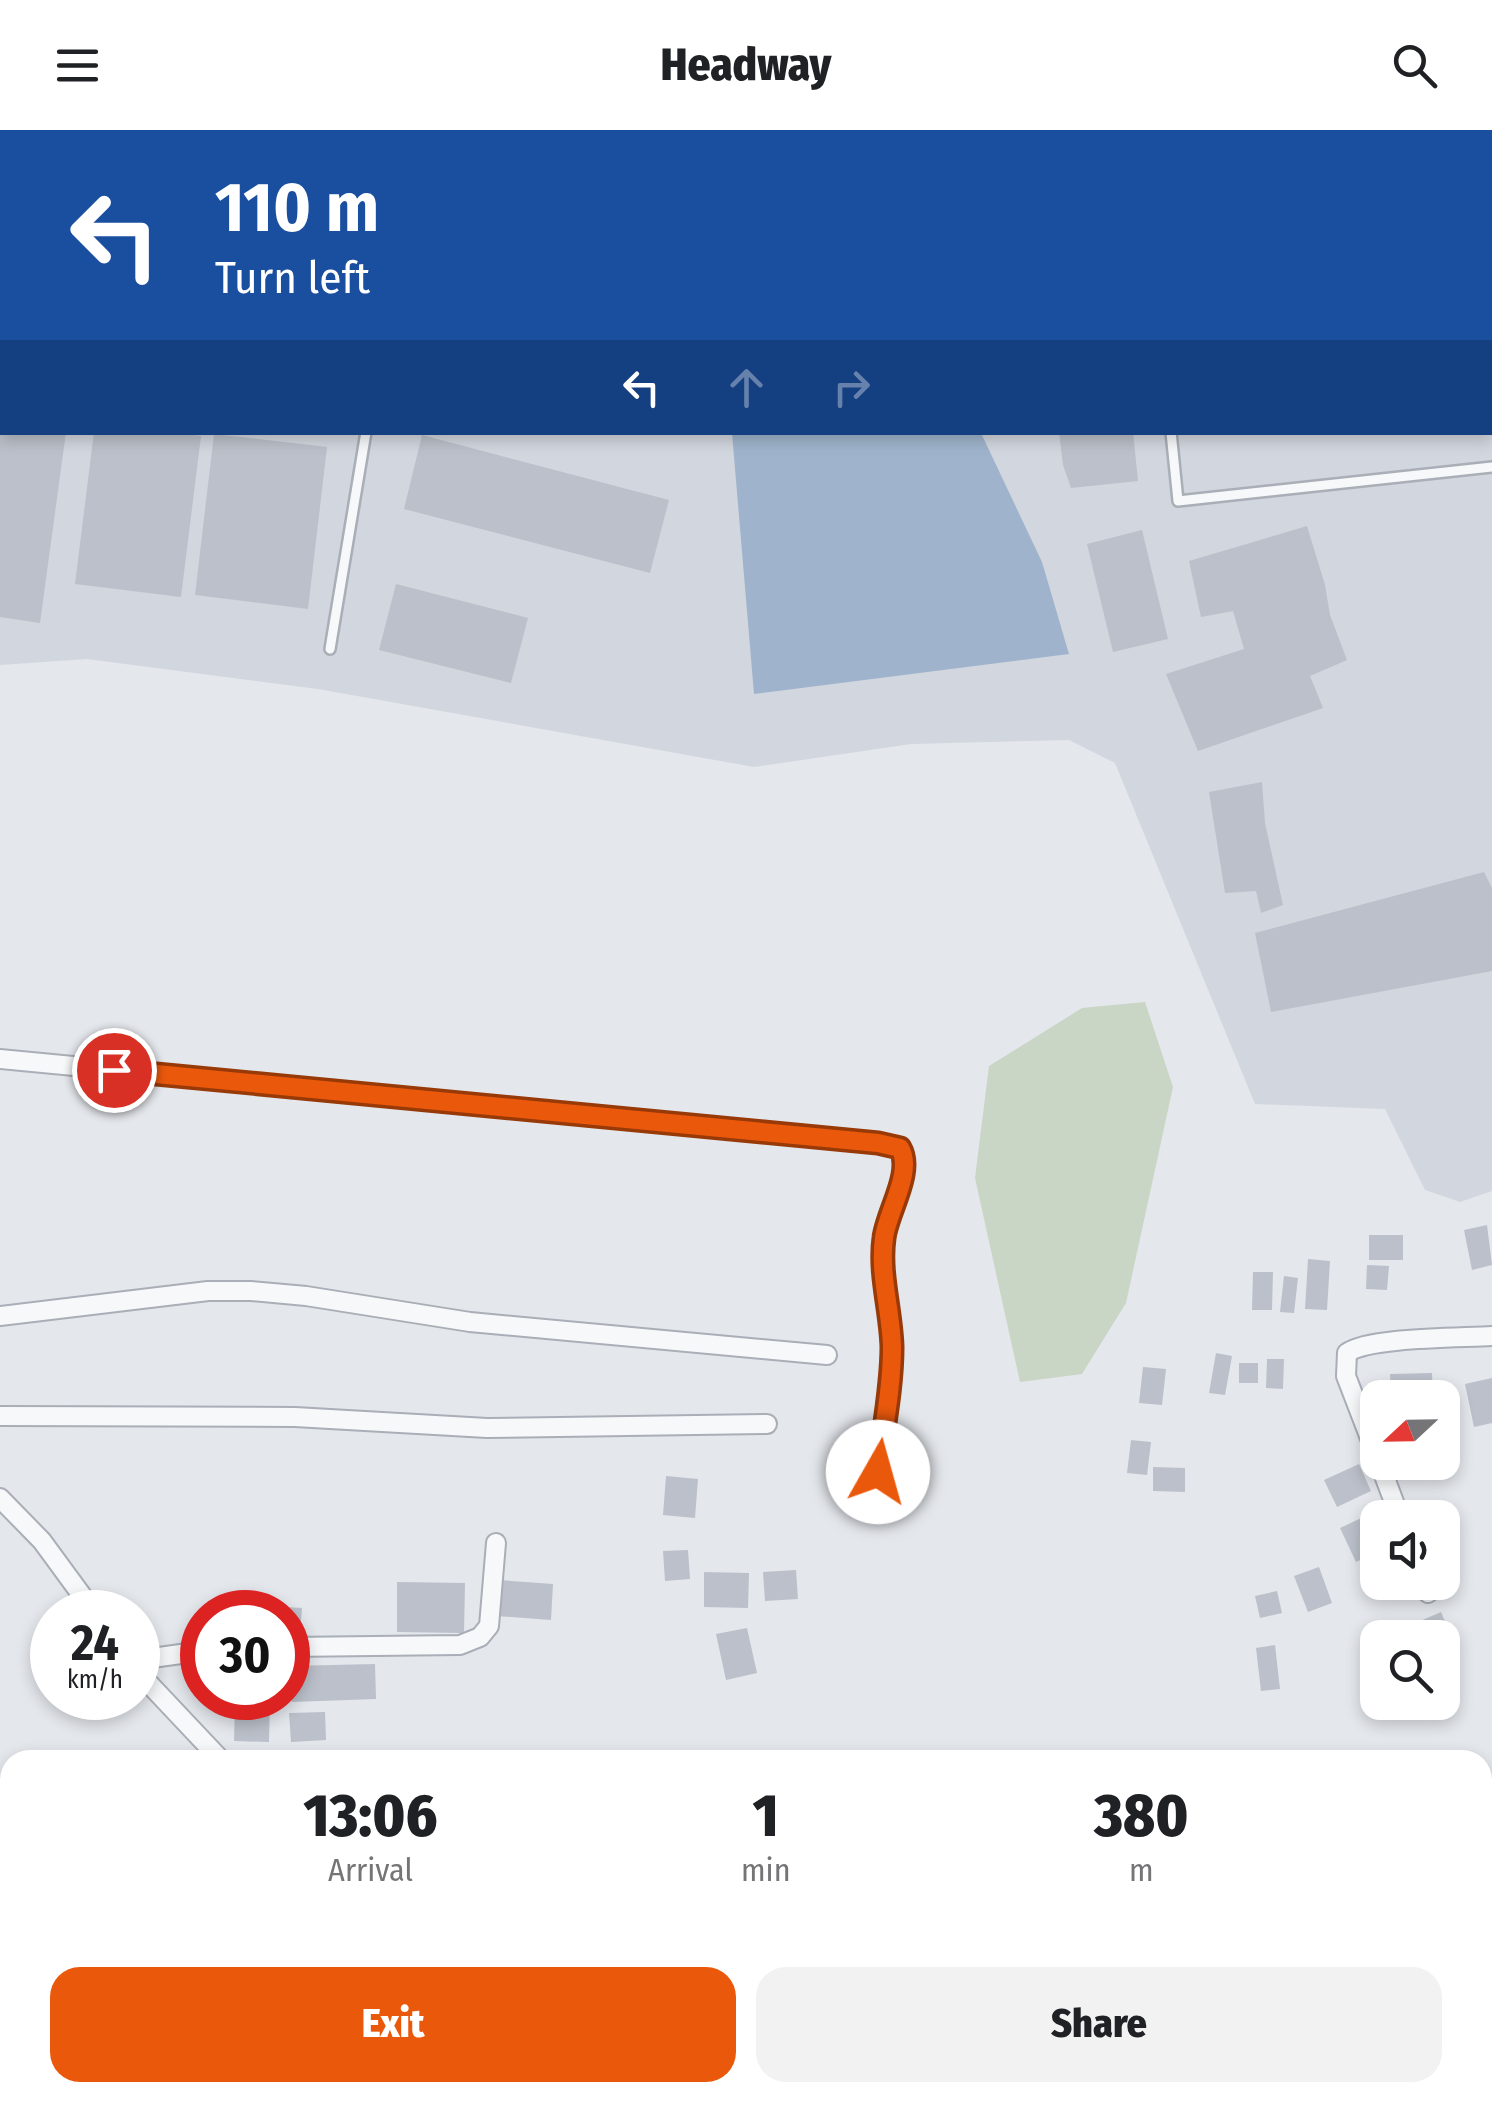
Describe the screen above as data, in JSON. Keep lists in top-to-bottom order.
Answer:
{
  "north": "left",
  "page": {
    "header": "Headway",
    "turn": ["110 m", "Turn left"],
    "speed": "24 km/h",
    "limit": "30",
    "eta": [
      "13:06",
      "Arrival",
      "1",
      "min",
      "380",
      "m"
    ],
    "buttons": ["Exit", "Share"]
  }
}
